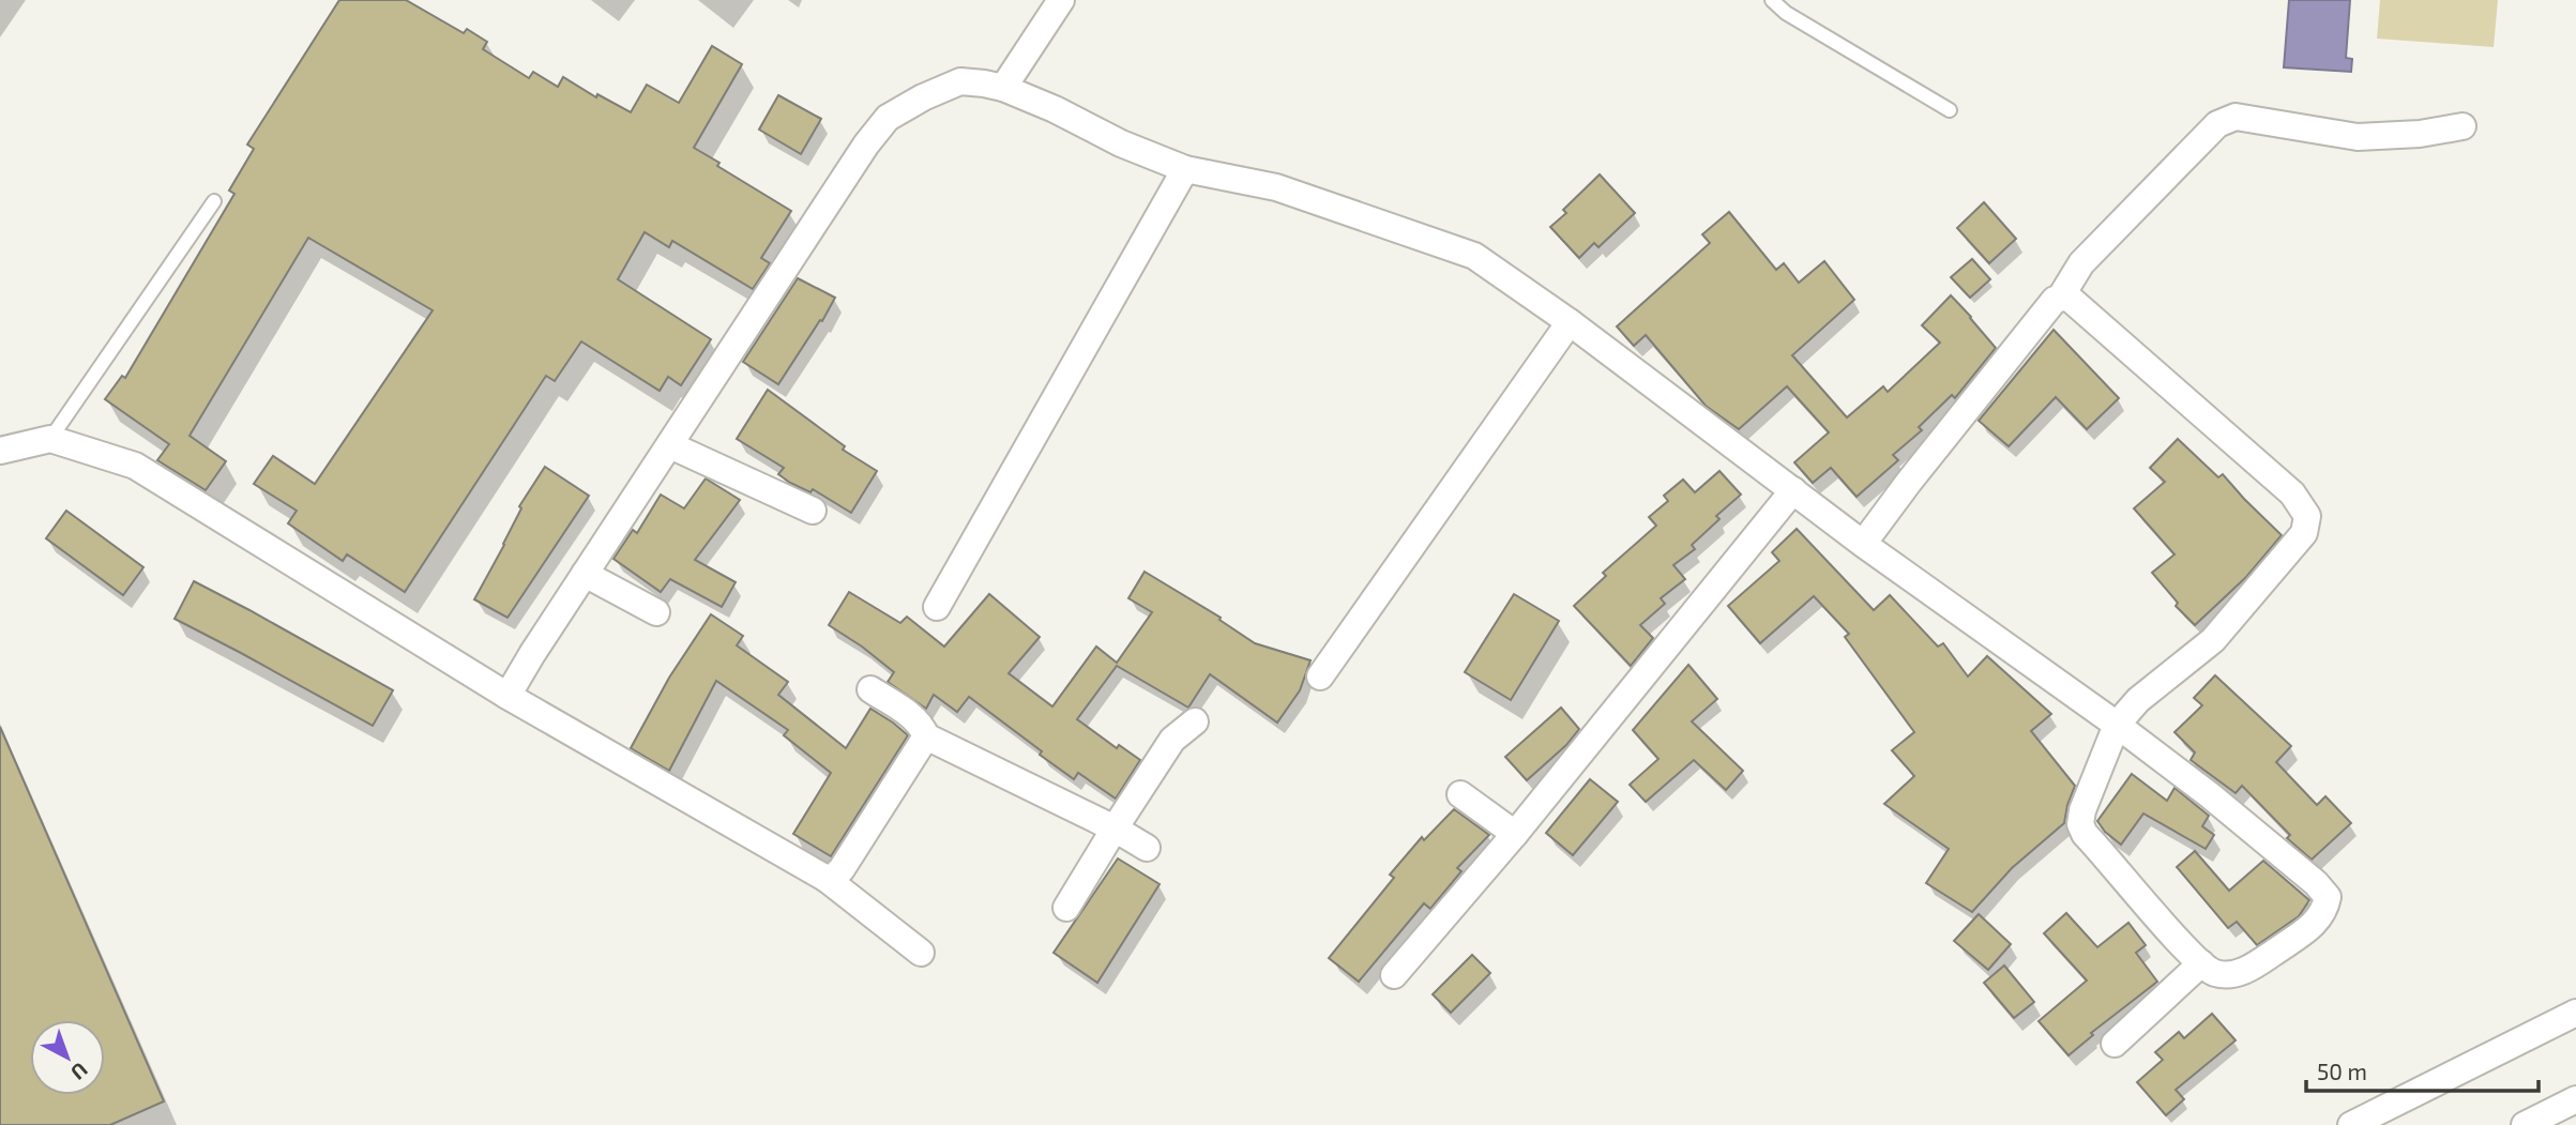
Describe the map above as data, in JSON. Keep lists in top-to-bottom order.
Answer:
{
  "scale_bar": "50 m",
  "north": "bottom right"
}
